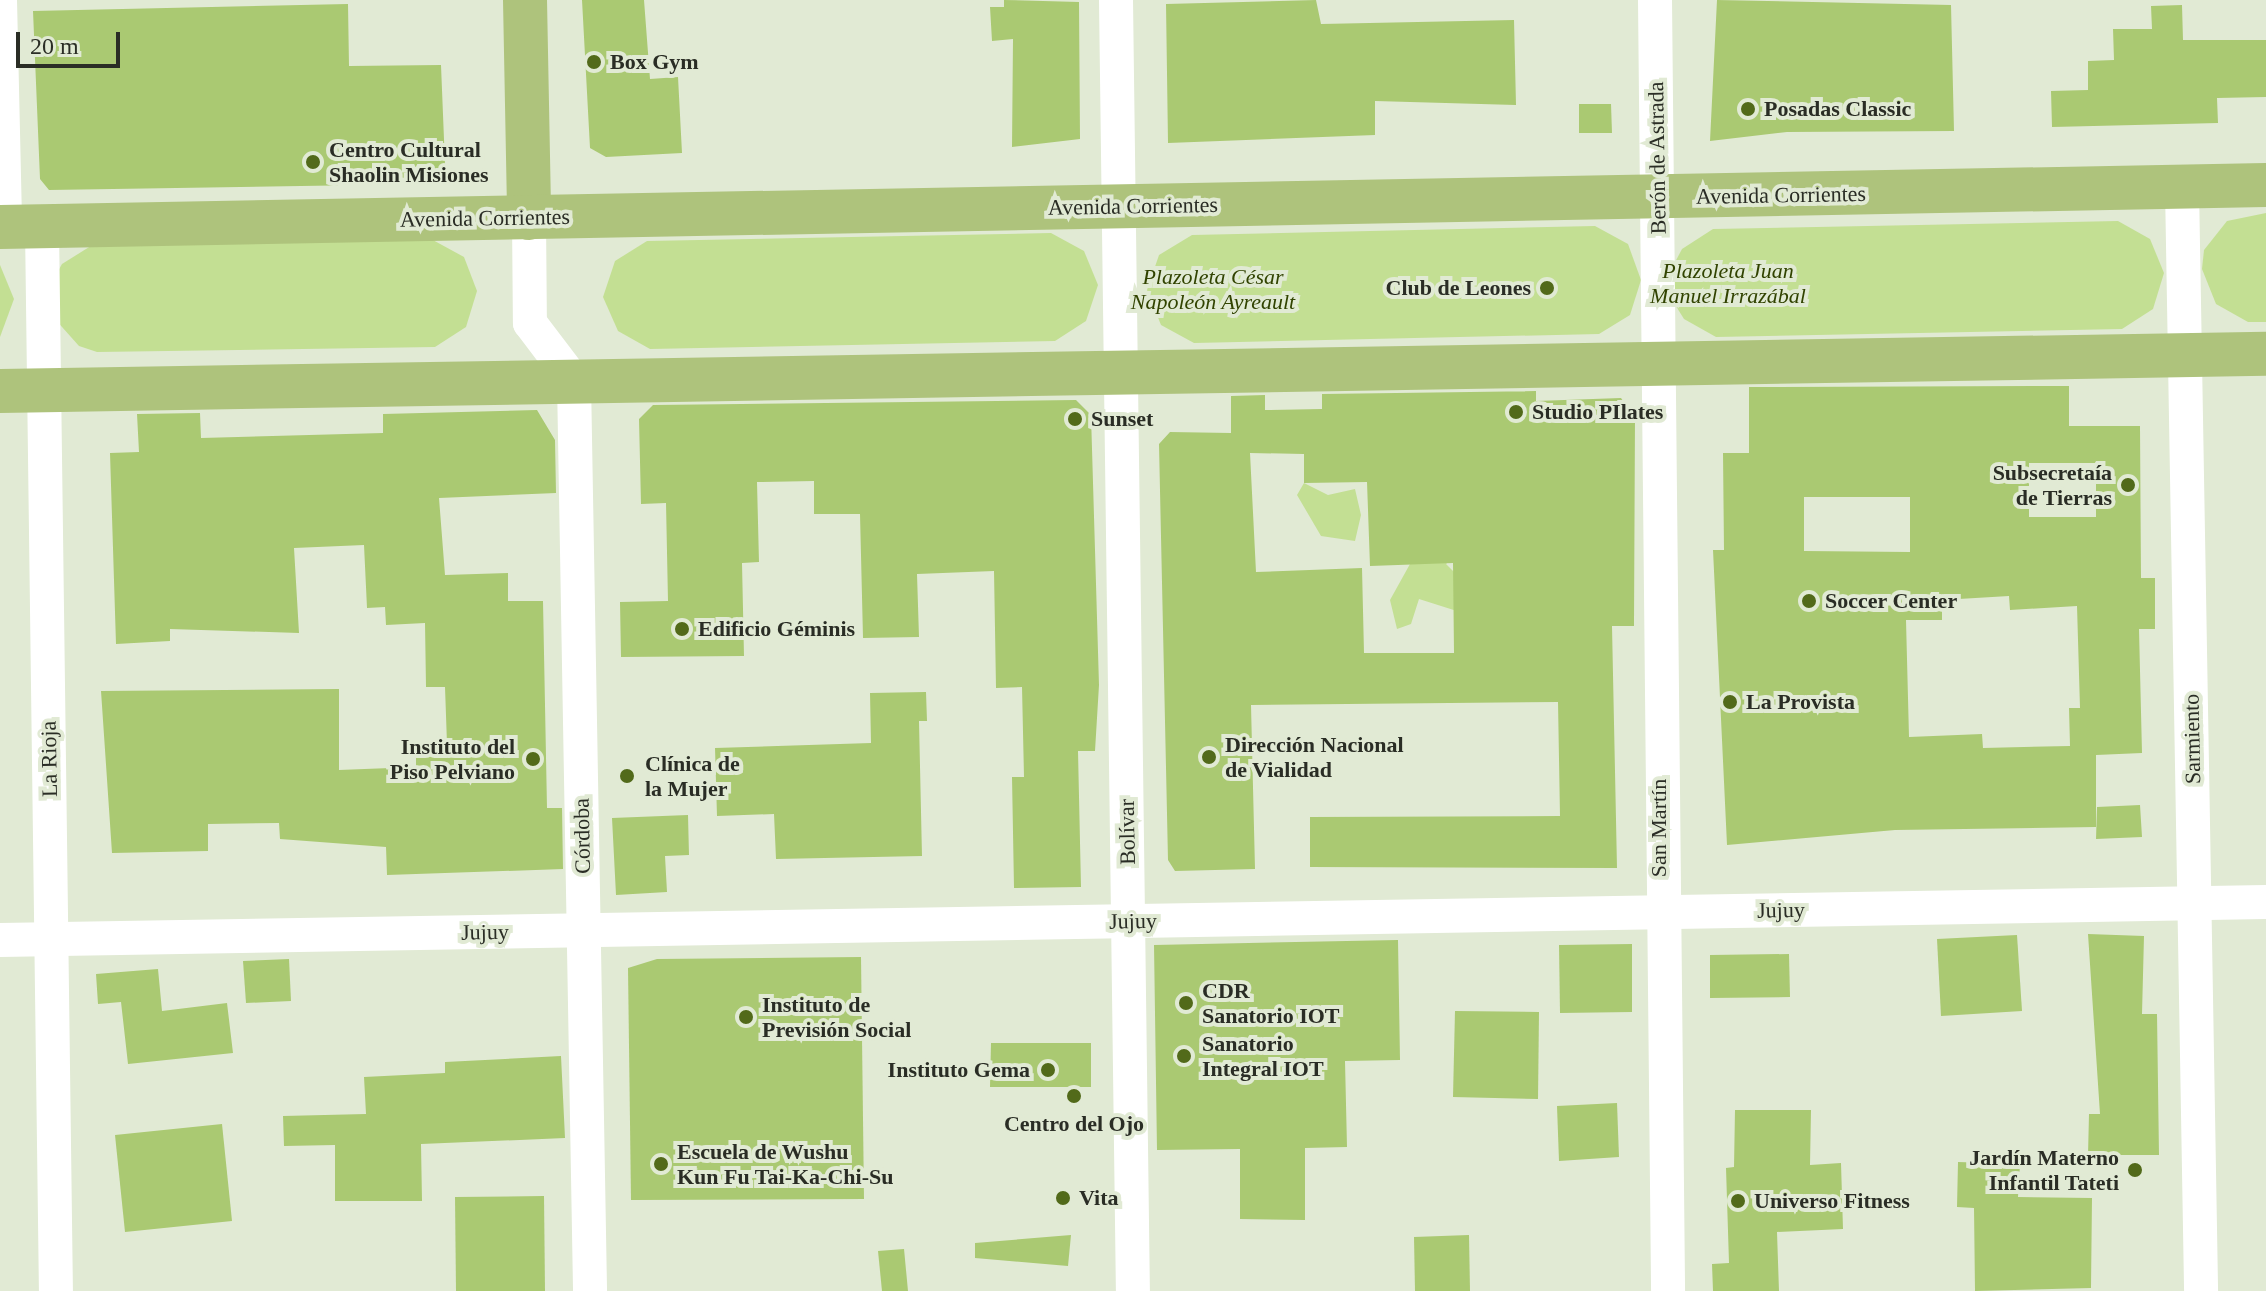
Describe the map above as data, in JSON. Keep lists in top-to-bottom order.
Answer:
{
  "streets": {
    "main road": ["Avenida Corrientes"],
    "street": [
      "Berón de Astrada",
      "Sarmiento",
      "La Rioja",
      "San Martín",
      "Bolívar",
      "Córdoba",
      "Jujuy"
    ]
  },
  "crossings": [
    ["Berón de Astrada", "Avenida Corrientes"],
    ["Berón de Astrada", "San Martín"],
    ["Avenida Corrientes", "Sarmiento"],
    ["Avenida Corrientes", "La Rioja"],
    ["Avenida Corrientes", "Bolívar"],
    ["Sarmiento", "Jujuy"],
    ["La Rioja", "Jujuy"],
    ["San Martín", "Jujuy"],
    ["Bolívar", "Jujuy"],
    ["Córdoba", "Jujuy"]
  ],
  "parks": ["Plazoleta Juan Manuel Irrazábal", "Plazoleta César Napoleón Ayreault"],
  "places": [
    "Box Gym",
    "Posadas Classic",
    "Centro Cultural Shaolin Misiones",
    "Club de Leones",
    "Studio PIlates",
    "Sunset",
    "Subsecretaía de Tierras",
    "Soccer Center",
    "Edificio Géminis",
    "La Provista",
    "Dirección Nacional de Vialidad",
    "Instituto del Piso Pelviano",
    "Clínica de la Mujer",
    "CDR Sanatorio IOT",
    "Instituto de Previsión Social",
    "Sanatorio Integral IOT",
    "Instituto Gema",
    "Centro del Ojo",
    "Escuela de Wushu Kun Fu Tai-Ka-Chi-Su",
    "Jardín Materno Infantil Tateti",
    "Vita",
    "Universo Fitness"
  ],
  "scale_bar": "20 m"
}
